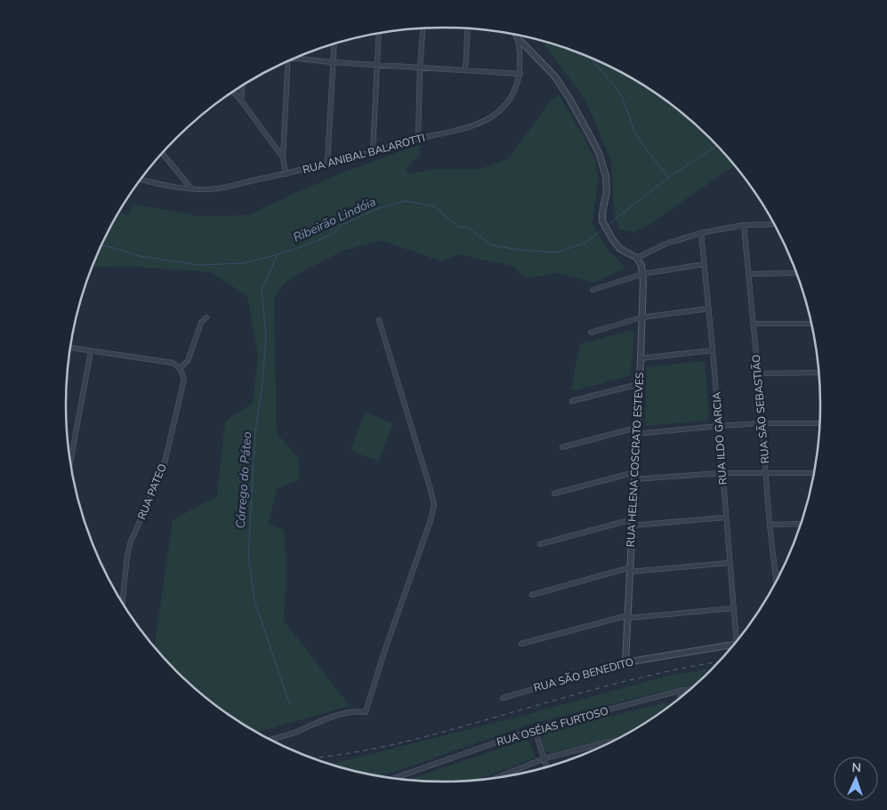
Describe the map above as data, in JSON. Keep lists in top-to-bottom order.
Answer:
{
  "streets": {
    "street": [
      "RUA ANIBAL BALAROTTI",
      "RUA SÃO SEBASTIÃO",
      "RUA ILDO GARCIA",
      "RUA HELENA COSCRATO ESTEVES",
      "RUA PATEO",
      "RUA SÃO BENEDITO",
      "RUA OSÉIAS FURTOSO"
    ]
  },
  "crossings": [
    ["RUA HELENA COSCRATO ESTEVES", "RUA SÃO BENEDITO"]
  ],
  "water": ["Ribeirão Lindóia", "Córrego do Páteo"],
  "north": "top"
}
